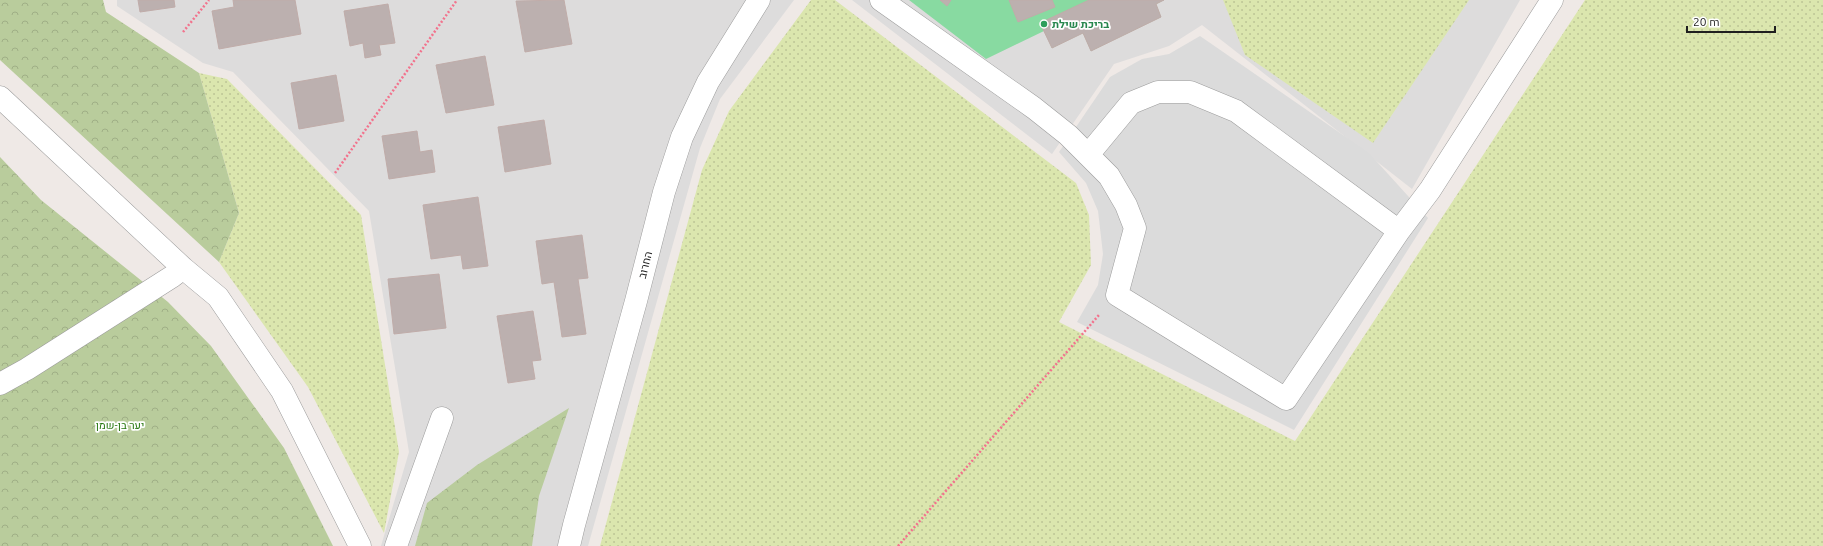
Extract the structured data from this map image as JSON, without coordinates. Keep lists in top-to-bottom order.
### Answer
{
  "streets": {
    "street": ["החרוב"]
  },
  "parks": ["יער בן-שמן"],
  "places": ["בריכת שילת"],
  "scale_bar": "20 m"
}
